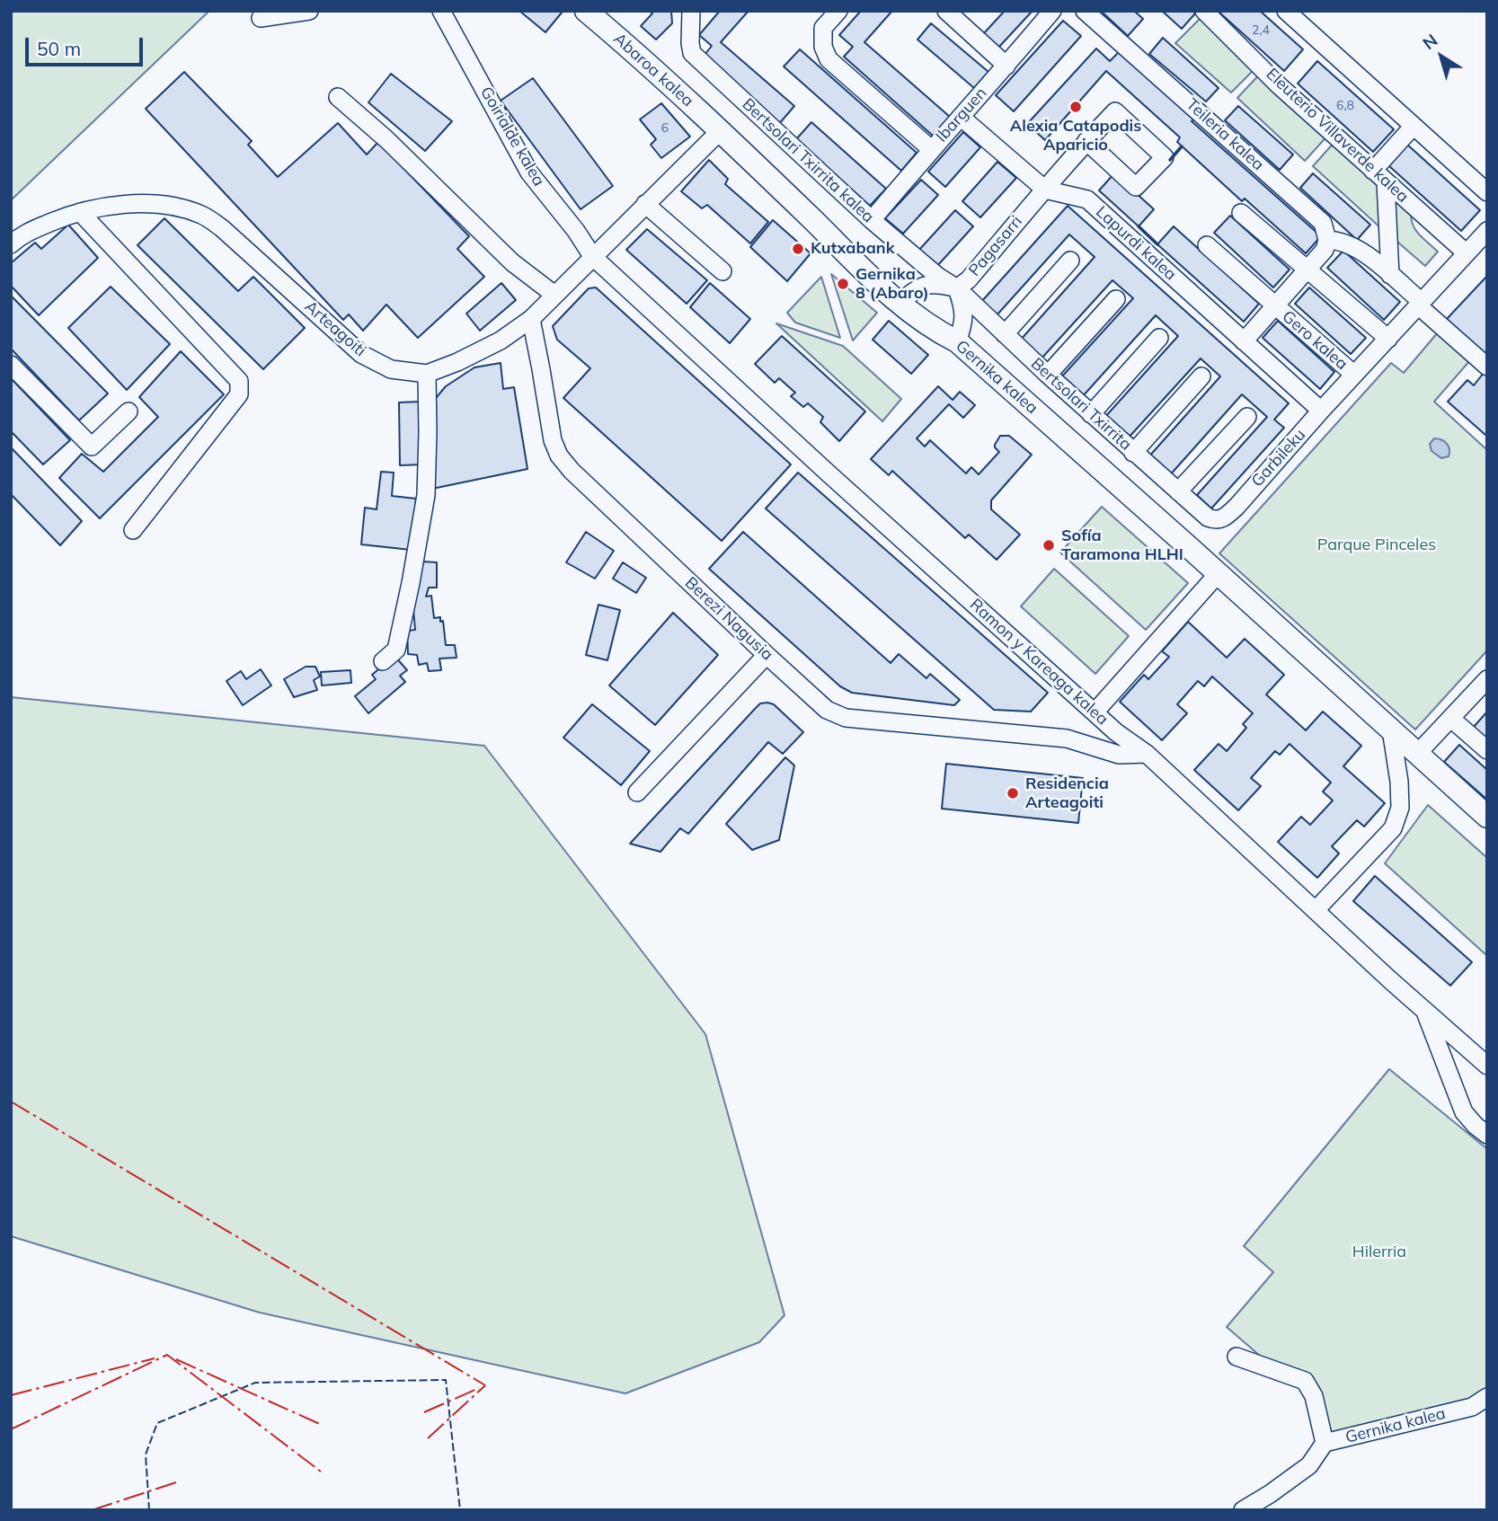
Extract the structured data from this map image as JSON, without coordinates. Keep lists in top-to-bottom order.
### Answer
{
  "streets": {
    "main road": ["Abaroa kalea", "Gernika kalea"],
    "street": [
      "Ibarguen",
      "Teileria kalea",
      "Eleuterio Villaverde kalea",
      "Goirialde kalea",
      "Bertsolari Txirrita kalea",
      "Lapurdi kalea",
      "Pagasarri",
      "Arteagoiti",
      "Gero kalea",
      "Bertsolari Txirrita",
      "Garbileku",
      "Berezi Nagusia",
      "Ramon y Kareaga kalea"
    ]
  },
  "crossings": [
    ["Abaroa kalea", "Arteagoiti"],
    ["Abaroa kalea", "Gernika kalea"],
    ["Ibarguen", "Bertsolari Txirrita kalea"],
    ["Ibarguen", "Lapurdi kalea"],
    ["Goirialde kalea", "Arteagoiti"],
    ["Goirialde kalea", "Ramon y Kareaga kalea"],
    ["Bertsolari Txirrita kalea", "Pagasarri"],
    ["Bertsolari Txirrita kalea", "Bertsolari Txirrita"],
    ["Lapurdi kalea", "Pagasarri"],
    ["Lapurdi kalea", "Garbileku"],
    ["Pagasarri", "Gernika kalea"],
    ["Pagasarri", "Bertsolari Txirrita"],
    ["Arteagoiti", "Gernika kalea"],
    ["Arteagoiti", "Berezi Nagusia"],
    ["Arteagoiti", "Ramon y Kareaga kalea"],
    ["Bertsolari Txirrita", "Garbileku"],
    ["Berezi Nagusia", "Ramon y Kareaga kalea"]
  ],
  "parks": ["Parque Pinceles", "Hilerria"],
  "places": [
    "Alexia Catapodis Aparicio",
    "Kutxabank",
    "Gernika 8 (Abaro)",
    "Sofía Taramona HLHI",
    "Residencia Arteagoiti"
  ],
  "house_numbers": ["2,4", "6,8", "6"],
  "scale_bar": "50 m",
  "north": "top left"
}
